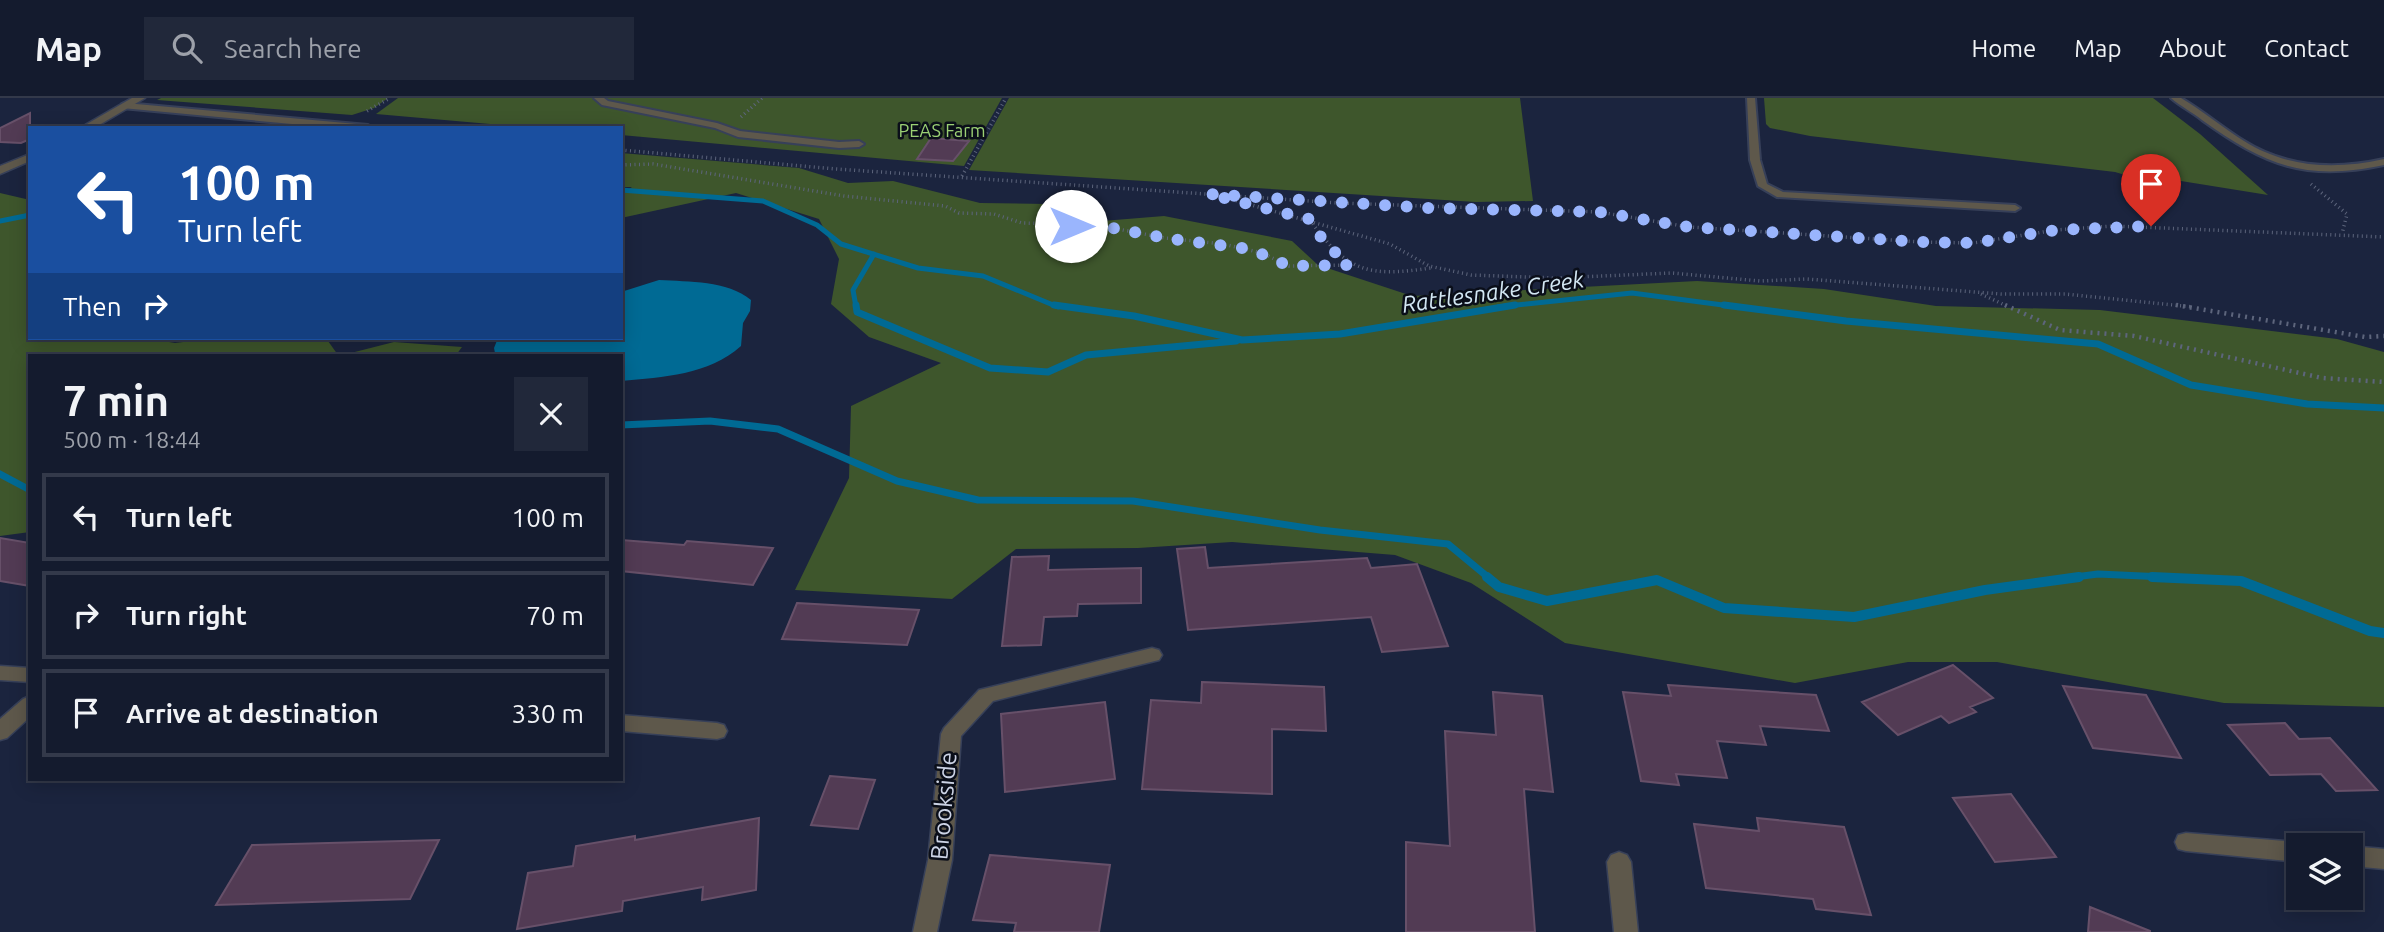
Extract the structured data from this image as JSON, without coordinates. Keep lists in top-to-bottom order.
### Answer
{
  "streets": {
    "street": ["Brookside"]
  },
  "water": ["Rattlesnake Creek"],
  "parks": ["PEAS Farm"],
  "page": {
    "header": "Map",
    "search": "Search here",
    "nav": [
      "Home",
      "Map",
      "About",
      "Contact"
    ],
    "turn": ["100 m", "Turn left"],
    "then": "Then",
    "heading": ["7 min", "500 m · 18:44"],
    "list": [
      {
        "name": "Turn left",
        "value": "100 m"
      },
      {
        "name": "Turn right",
        "value": "70 m"
      },
      {
        "name": "Arrive at destination",
        "value": "330 m"
      }
    ]
  }
}
